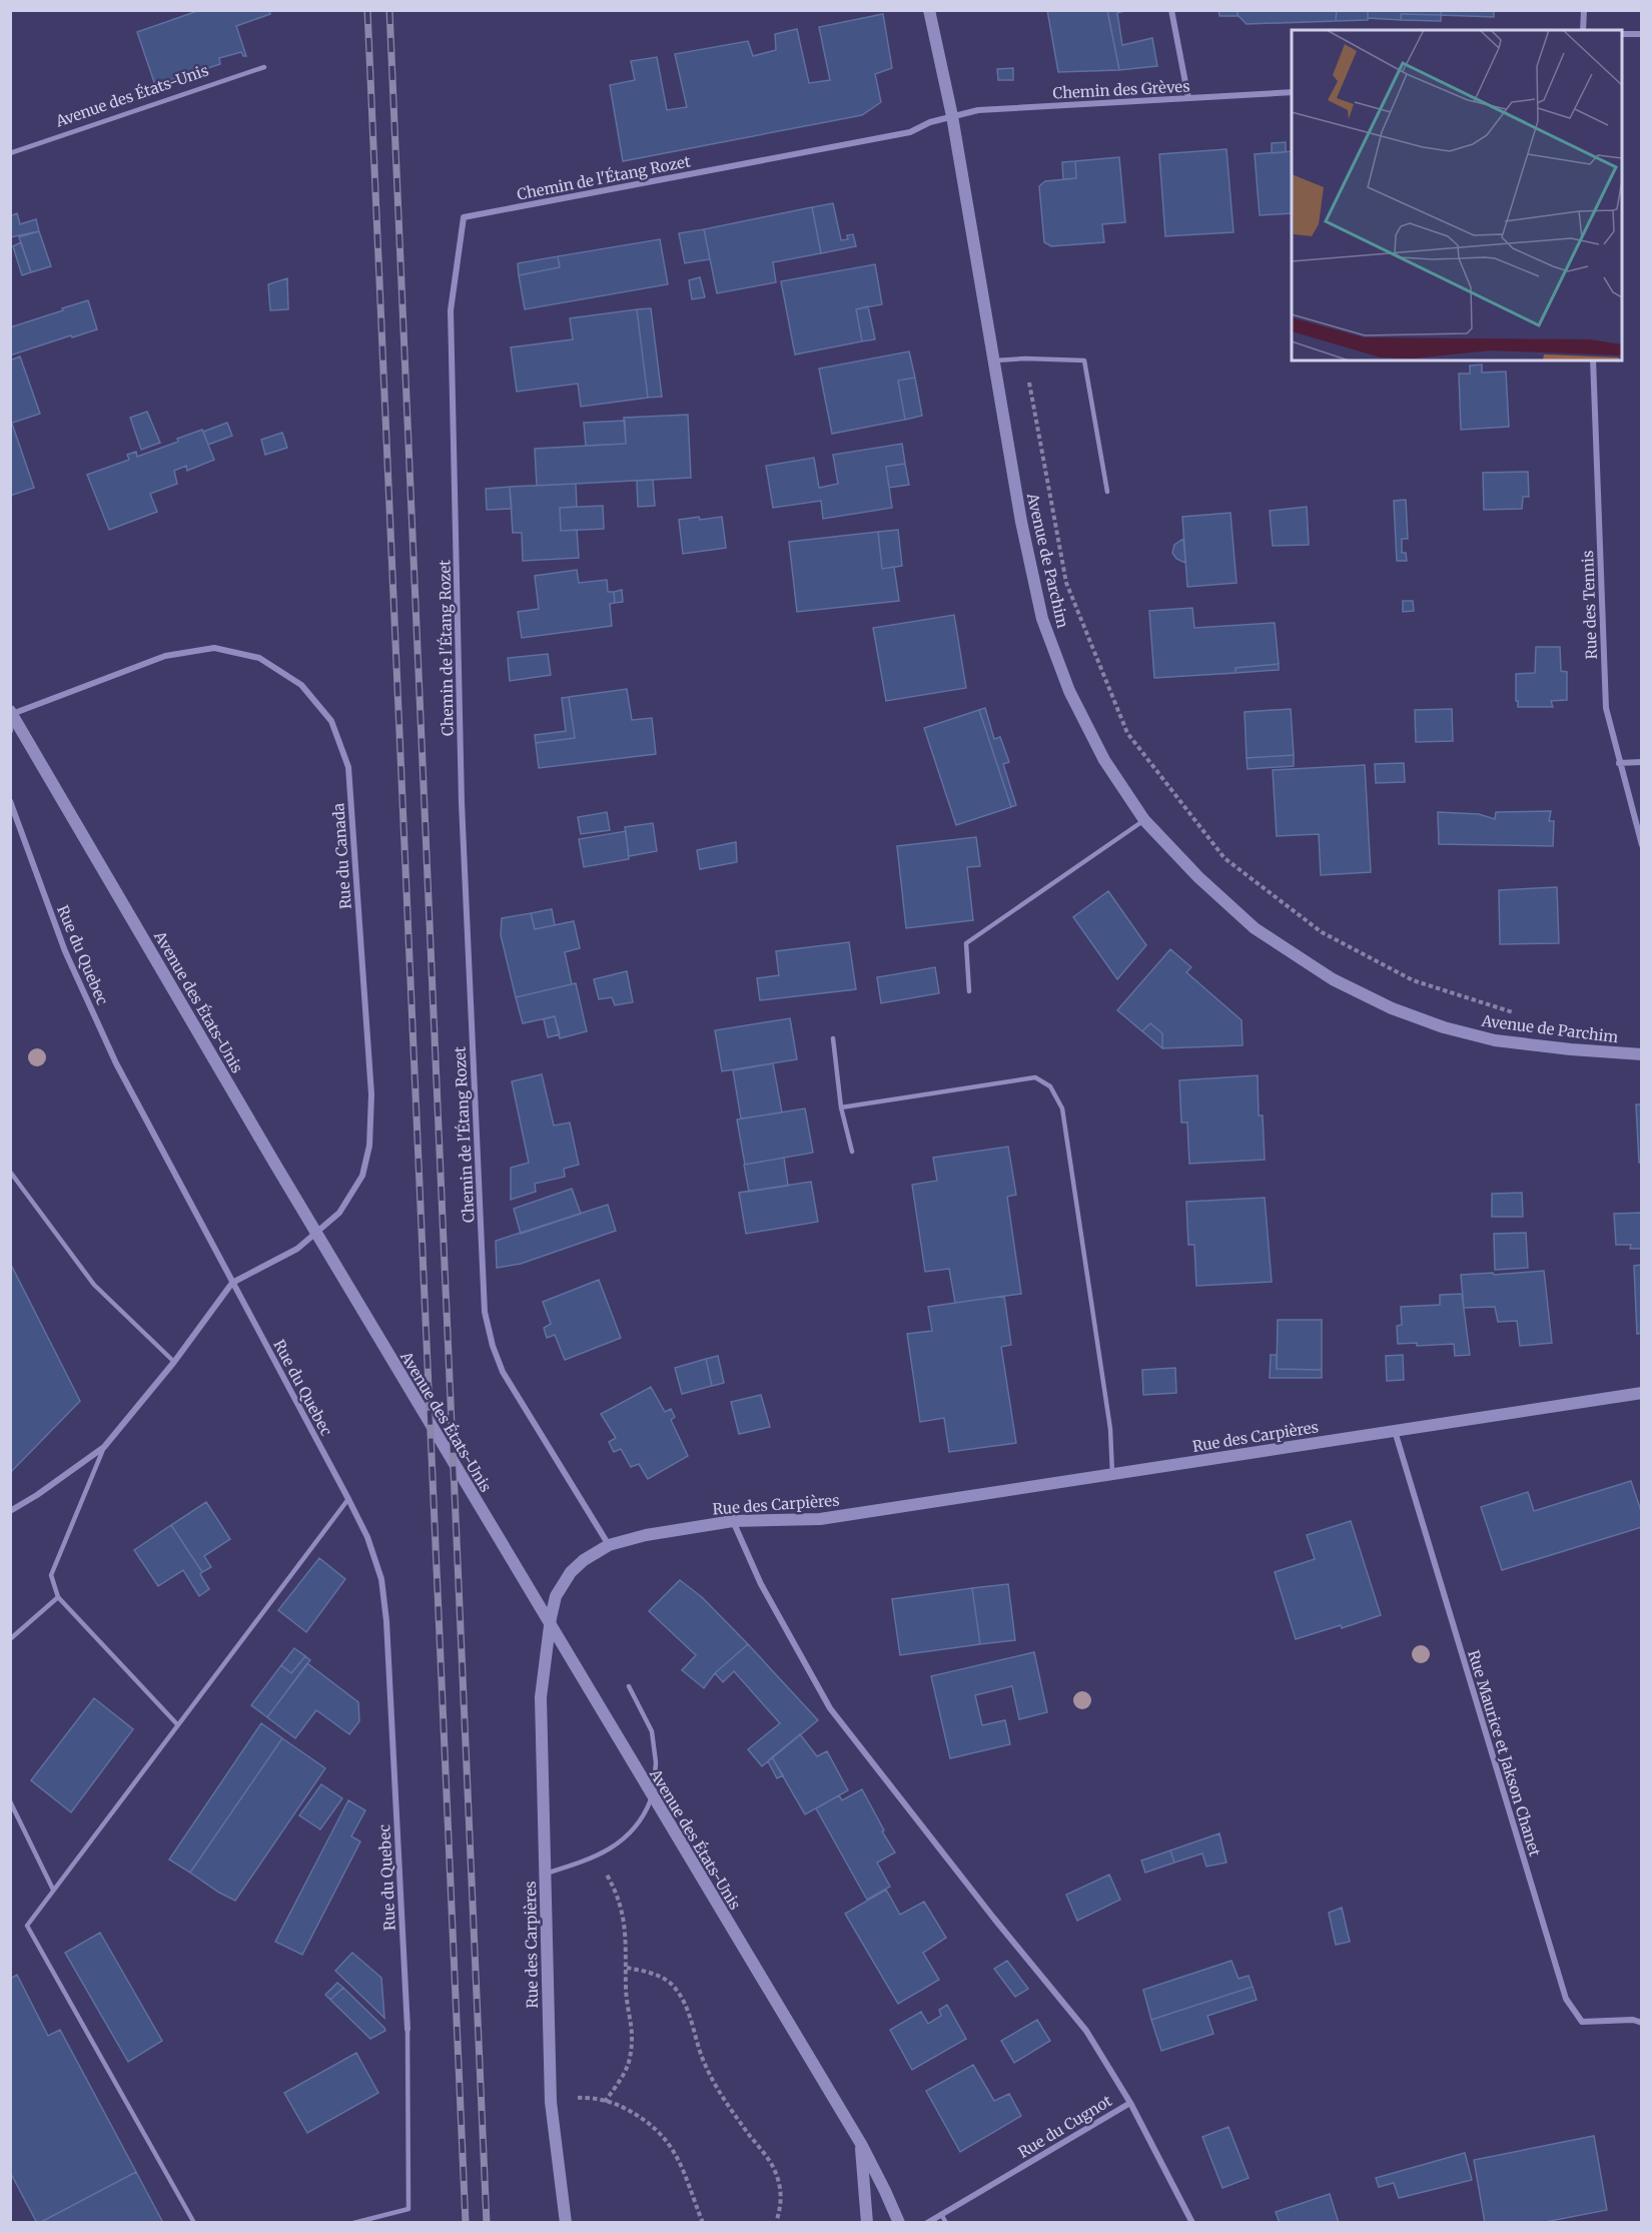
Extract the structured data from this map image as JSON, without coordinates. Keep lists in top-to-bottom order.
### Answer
{
  "streets": {
    "street": [
      "Chemin des Grèves",
      "Avenue des États-Unis",
      "Chemin de l'Étang Rozet",
      "Avenue de Parchim",
      "Rue des Tennis",
      "Rue du Canada",
      "Rue du Quebec",
      "Rue des Carpières",
      "Rue Maurice et Jakson Chanet",
      "Rue du Cugnot"
    ]
  },
  "crossings": [
    ["Chemin des Grèves", "Chemin de l'Étang Rozet"],
    ["Chemin des Grèves", "Avenue de Parchim"],
    ["Avenue des États-Unis", "Rue du Canada"],
    ["Chemin de l'Étang Rozet", "Avenue de Parchim"],
    ["Chemin de l'Étang Rozet", "Rue des Carpières"],
    ["Rue du Canada", "Rue du Quebec"],
    ["Rue des Carpières", "Rue Maurice et Jakson Chanet"]
  ]
}
